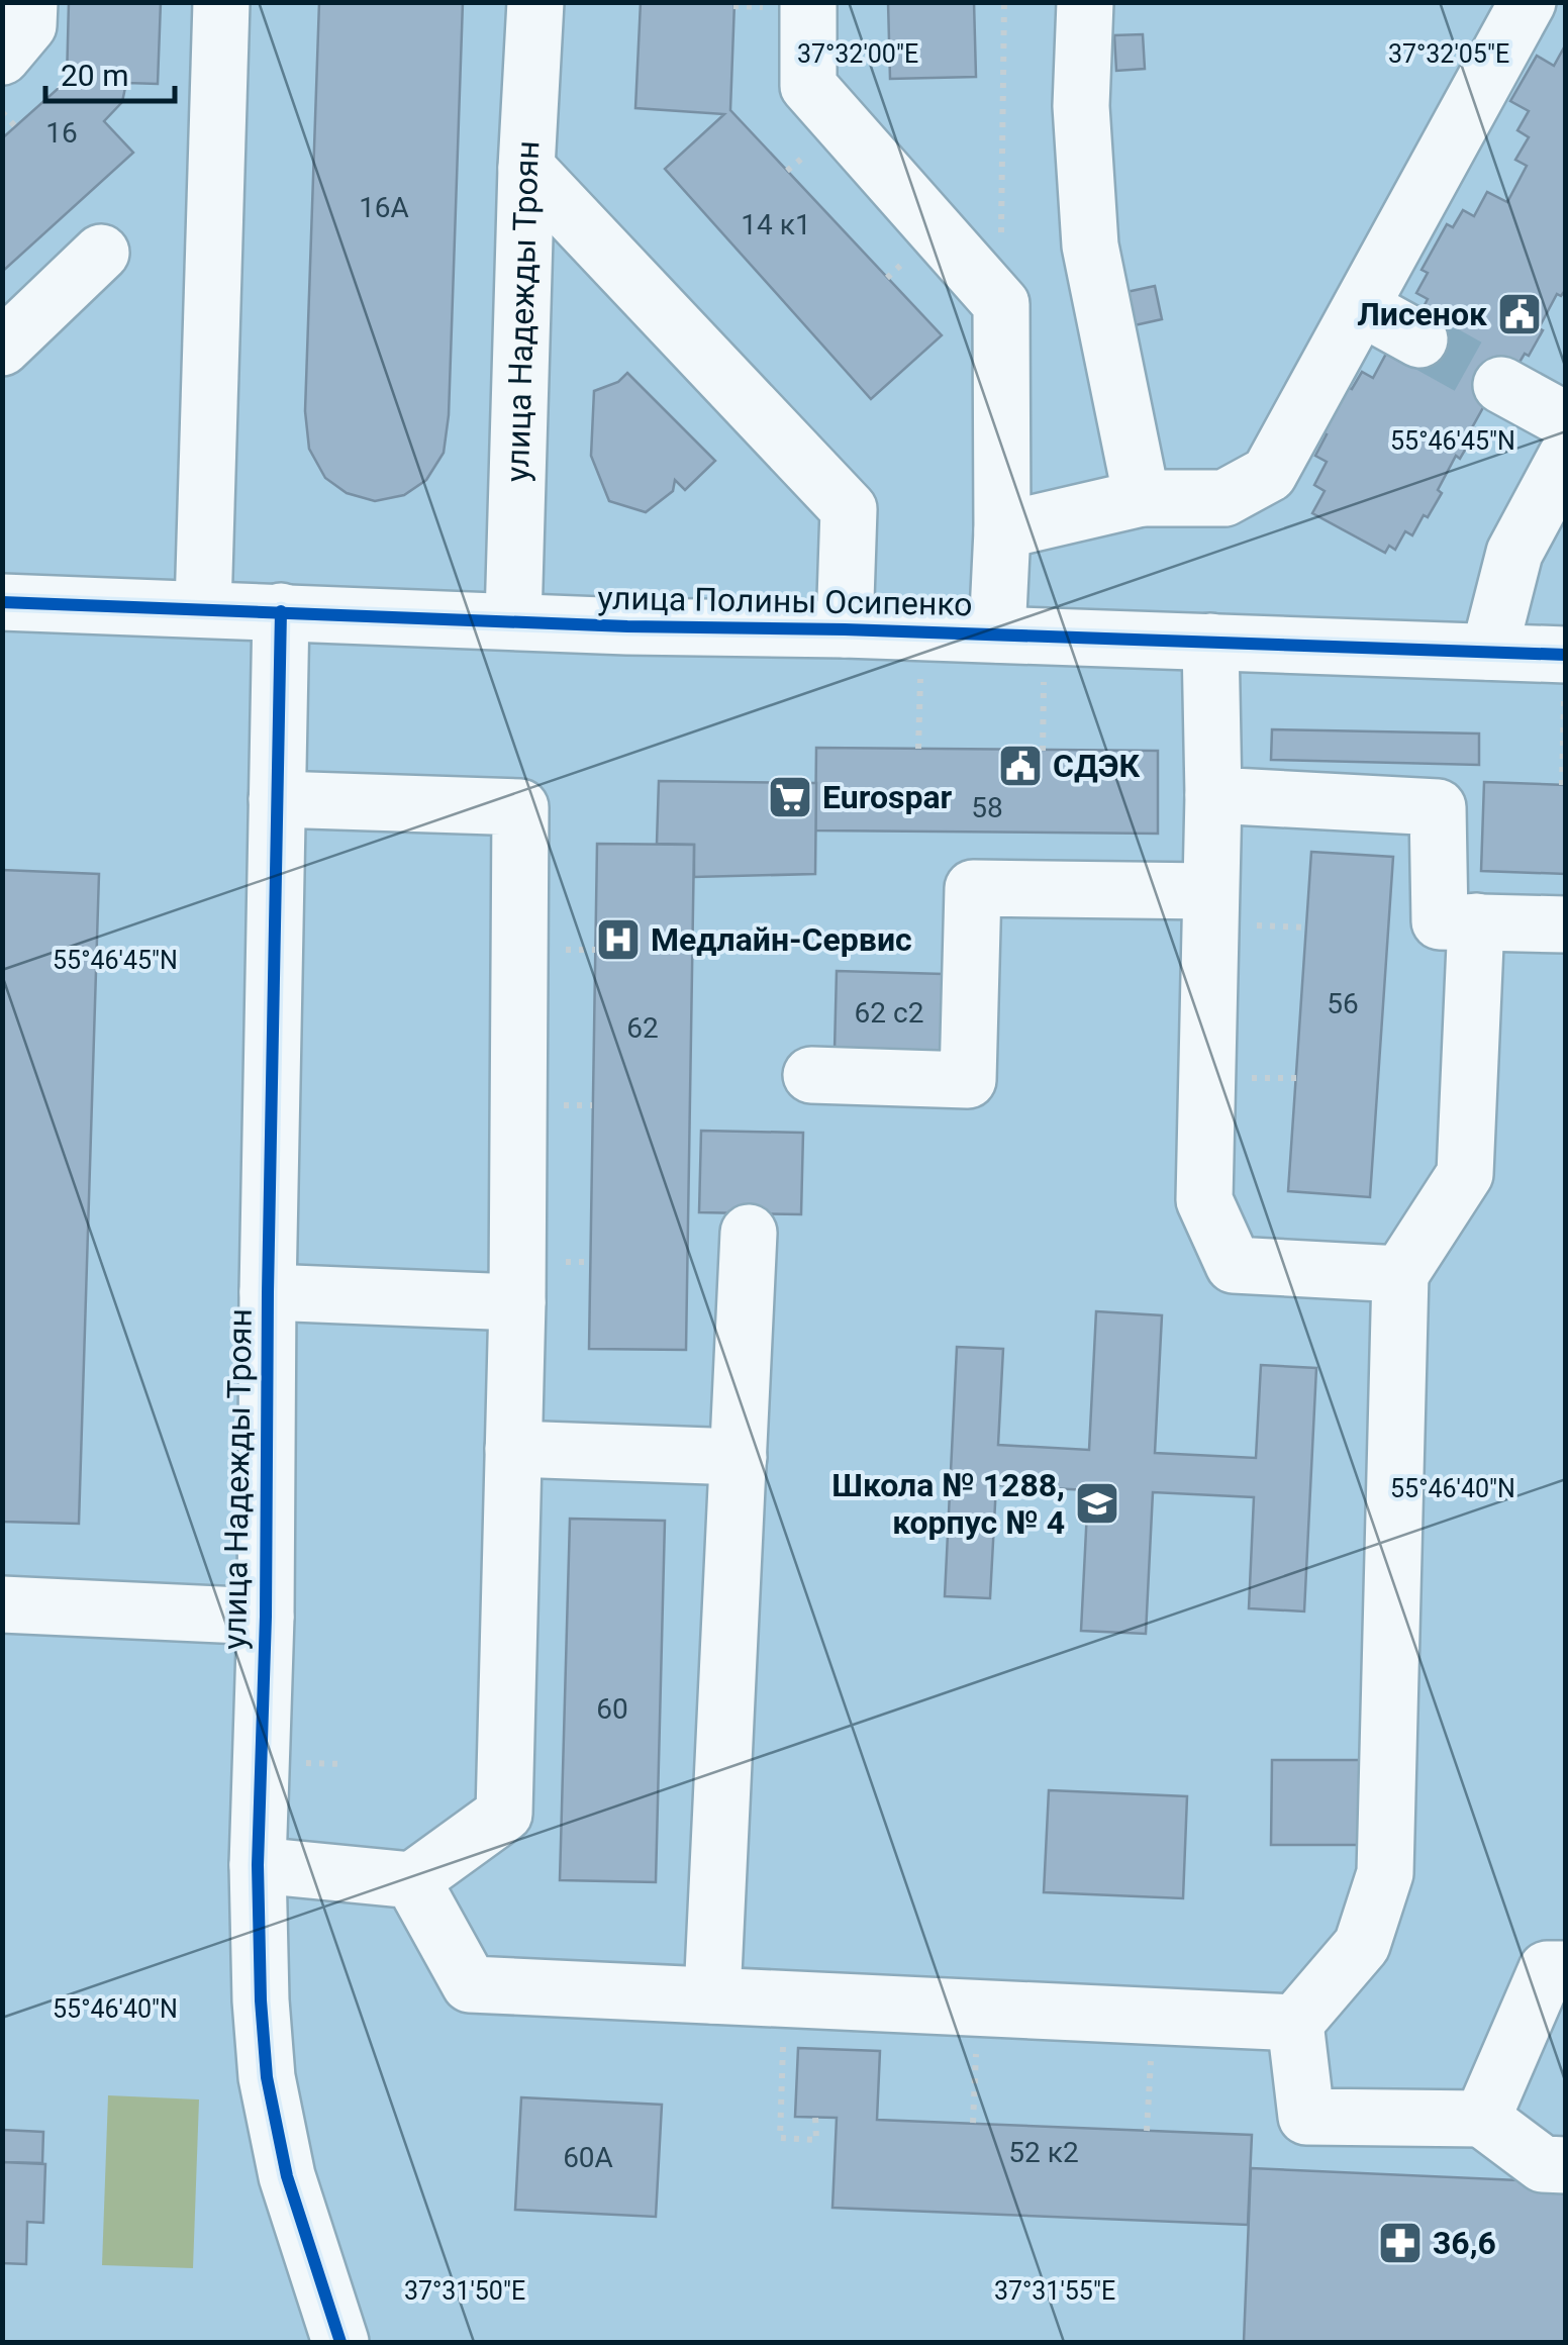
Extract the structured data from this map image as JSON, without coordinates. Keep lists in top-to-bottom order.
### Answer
{
  "streets": {
    "street": ["улица Надежды Троян", "улица Полины Осипенко"]
  },
  "crossings": [
    ["улица Надежды Троян", "улица Полины Осипенко"]
  ],
  "places": {
    "public building": ["Лисенок", "СДЭК"],
    "supermarket": ["Eurospar"],
    "hospital": ["Медлайн-Сервис"],
    "school or university": ["Школа № 1288, корпус № 4"],
    "pharmacy": ["36,6"]
  },
  "house_numbers": [
    "16",
    "16А",
    "14 к1",
    "58",
    "56",
    "62 с2",
    "62",
    "60",
    "52 к2",
    "60А"
  ],
  "scale_bar": "20 m",
  "coordinates": [
    "37°32'00\"E",
    "37°32'05\"E",
    "55°46'45\"N",
    "55°46'40\"N",
    "37°31'50\"E",
    "37°31'55\"E"
  ]
}
